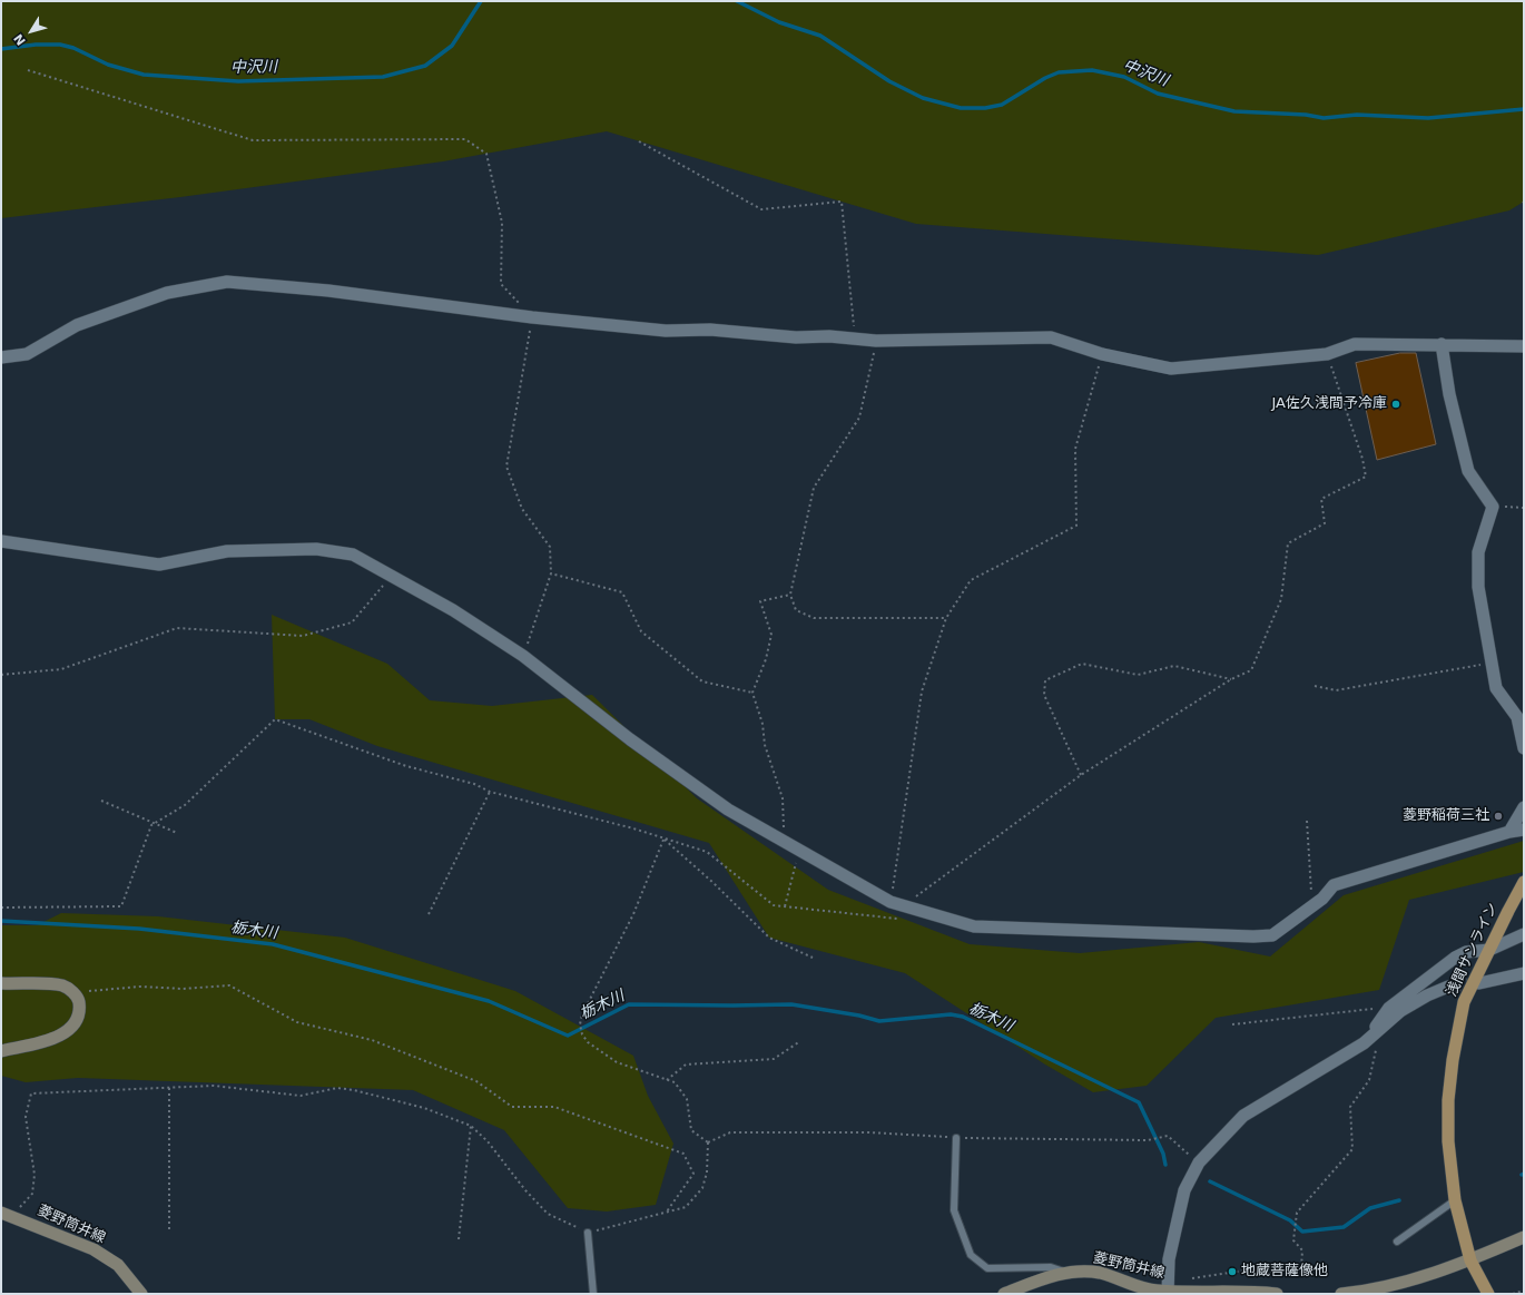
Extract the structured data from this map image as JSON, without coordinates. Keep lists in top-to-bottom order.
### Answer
{
  "streets": {
    "main road": ["浅間サンライン", "菱野筒井線"]
  },
  "water": ["中沢川", "栃木川"],
  "places": ["JA佐久浅間予冷庫", "菱野稲荷三社", "地蔵菩薩像他"],
  "north": "bottom left"
}
